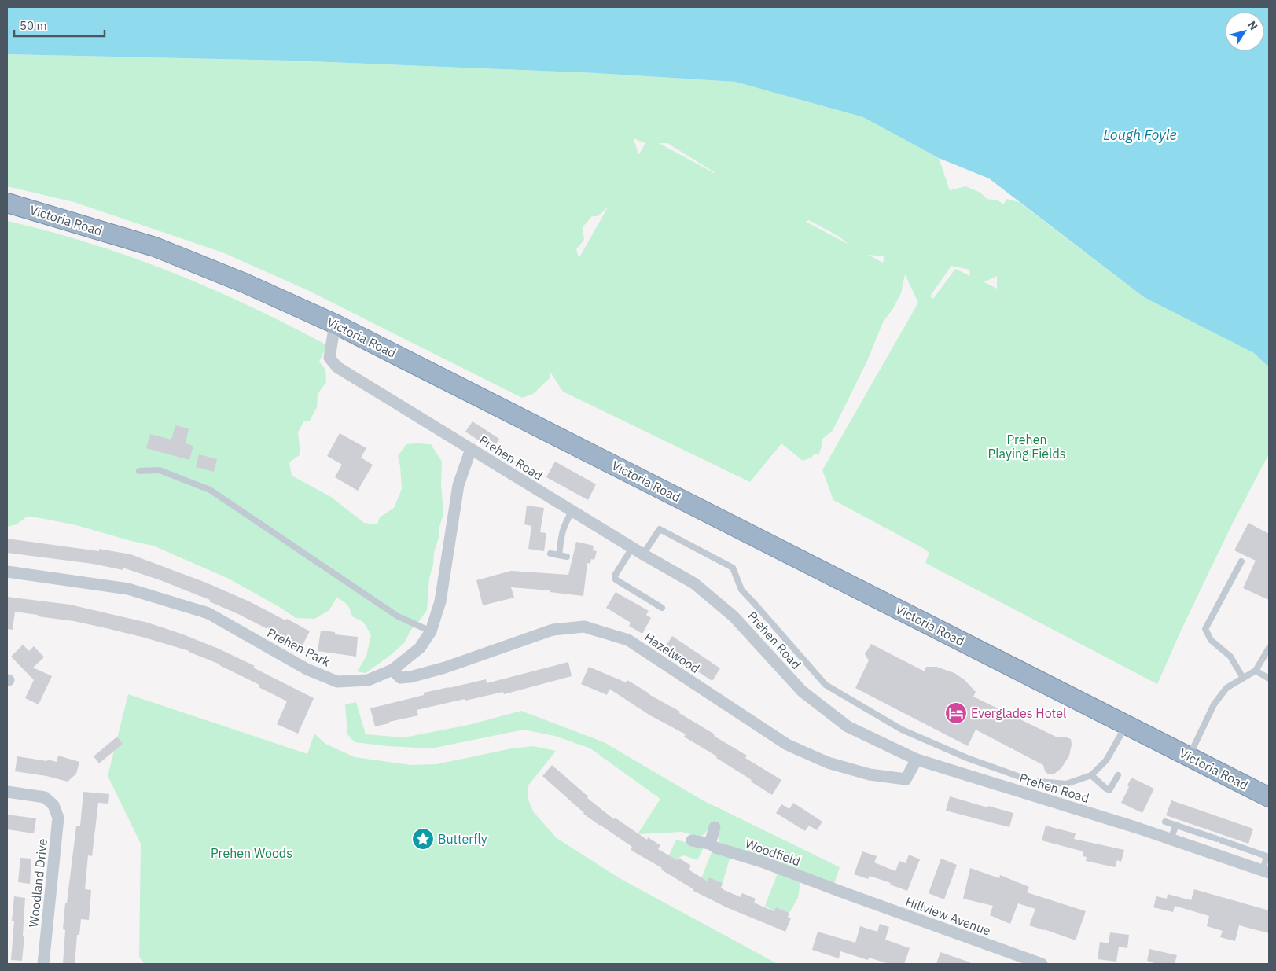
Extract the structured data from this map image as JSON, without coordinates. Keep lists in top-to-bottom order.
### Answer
{
  "streets": {
    "highway": ["Victoria Road"],
    "street": [
      "Prehen Road",
      "Prehen Park",
      "Hazelwood",
      "Woodfield",
      "Woodland Drive",
      "Hillview Avenue"
    ]
  },
  "crossings": [
    ["Victoria Road", "Prehen Road"],
    ["Prehen Road", "Prehen Park"],
    ["Prehen Road", "Hazelwood"],
    ["Prehen Park", "Hazelwood"],
    ["Woodfield", "Hillview Avenue"]
  ],
  "water": ["Lough Foyle"],
  "parks": ["Prehen Playing Fields", "Prehen Woods"],
  "places": {
    "hotel": ["Everglades Hotel"],
    "place": ["Butterfly"]
  },
  "scale_bar": "50 m",
  "north": "top right"
}
